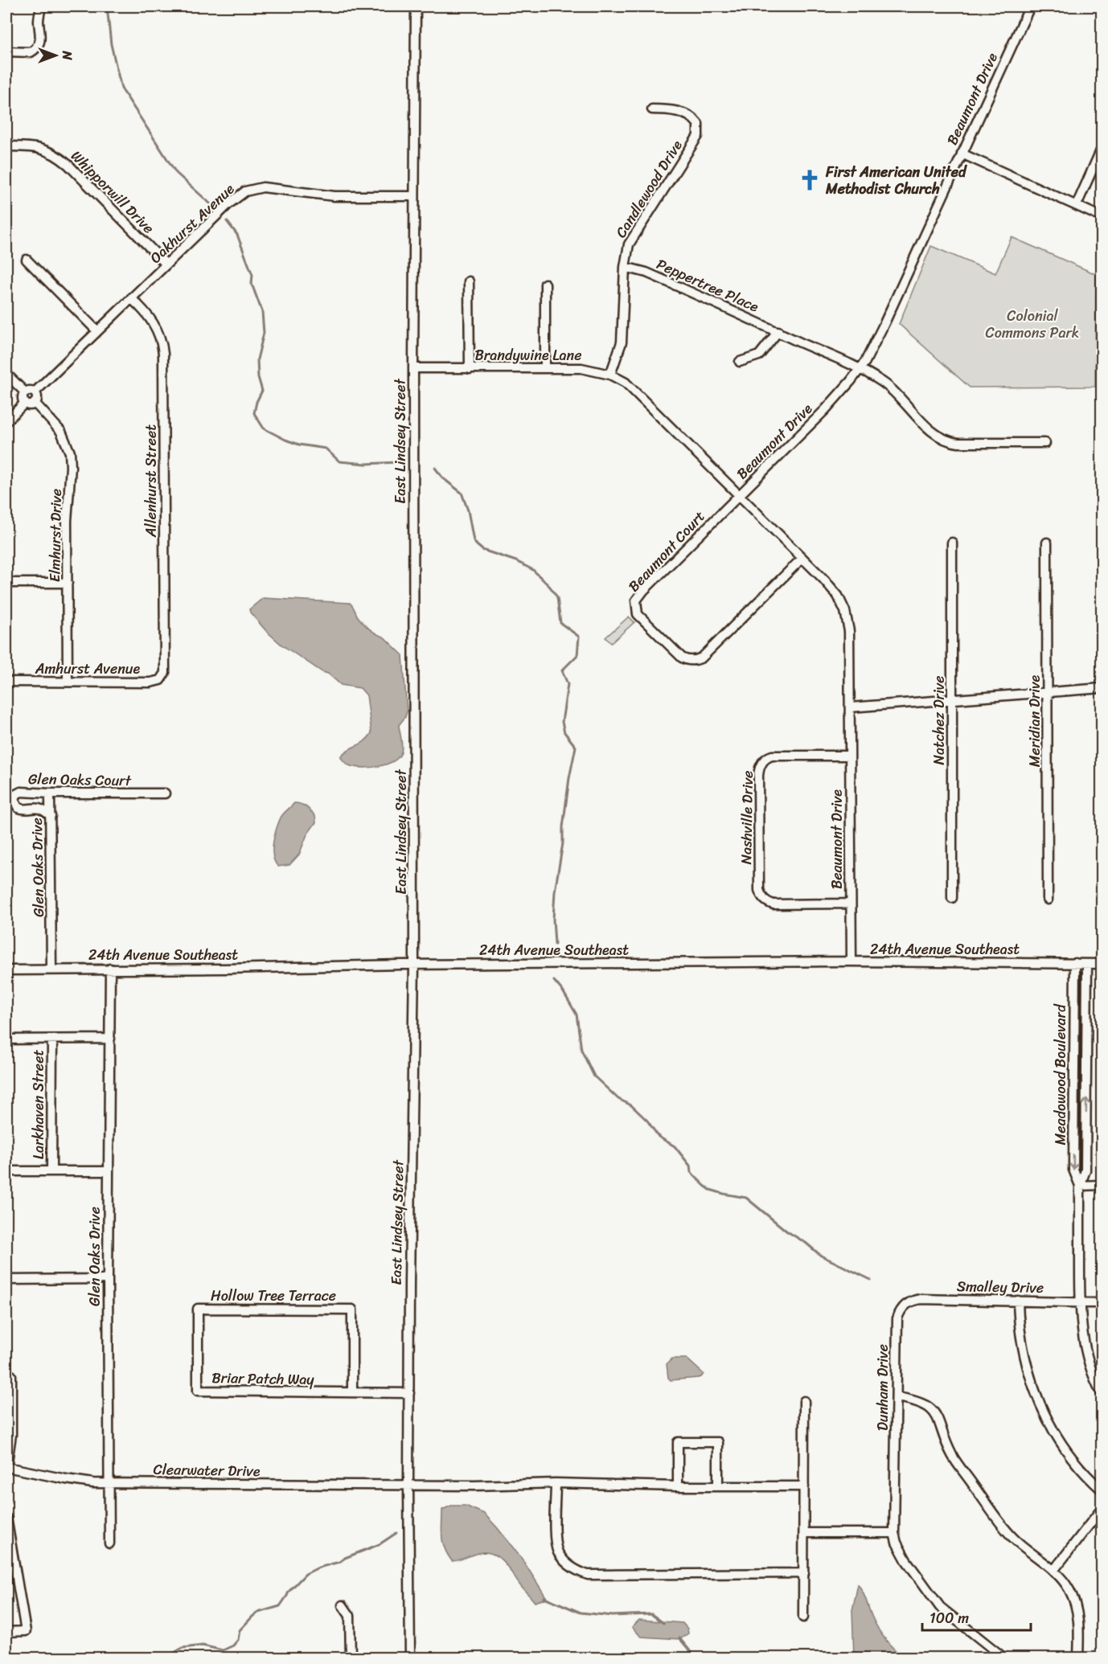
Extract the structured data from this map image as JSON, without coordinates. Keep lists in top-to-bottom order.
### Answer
{
  "streets": {
    "street": [
      "Beaumont Drive",
      "Candlewood Drive",
      "Whipporwill Drive",
      "Oakhurst Avenue",
      "Peppertree Place",
      "Brandywine Lane",
      "East Lindsey Street",
      "Allenhurst Street",
      "Elmhurst Drive",
      "Beaumont Court",
      "Amhurst Avenue",
      "Natchez Drive",
      "Meridian Drive",
      "Glen Oaks Court",
      "Nashville Drive",
      "Glen Oaks Drive",
      "24th Avenue Southeast",
      "Meadowood Boulevard",
      "Larkhaven Street",
      "Smalley Drive",
      "Hollow Tree Terrace",
      "Briar Patch Way",
      "Dunham Drive",
      "Clearwater Drive"
    ]
  },
  "crossings": [
    ["Beaumont Drive", "Peppertree Place"],
    ["Beaumont Drive", "Brandywine Lane"],
    ["Beaumont Drive", "Beaumont Court"],
    ["Beaumont Drive", "Nashville Drive"],
    ["Beaumont Drive", "24th Avenue Southeast"],
    ["Candlewood Drive", "Peppertree Place"],
    ["Candlewood Drive", "Brandywine Lane"],
    ["Whipporwill Drive", "Oakhurst Avenue"],
    ["Oakhurst Avenue", "East Lindsey Street"],
    ["Oakhurst Avenue", "Allenhurst Street"],
    ["Oakhurst Avenue", "Elmhurst Drive"],
    ["Brandywine Lane", "East Lindsey Street"],
    ["Brandywine Lane", "Beaumont Court"],
    ["East Lindsey Street", "24th Avenue Southeast"],
    ["East Lindsey Street", "Briar Patch Way"],
    ["East Lindsey Street", "Clearwater Drive"],
    ["Allenhurst Street", "Amhurst Avenue"],
    ["Elmhurst Drive", "Amhurst Avenue"],
    ["Glen Oaks Court", "Glen Oaks Drive"],
    ["Glen Oaks Drive", "24th Avenue Southeast"],
    ["Glen Oaks Drive", "Clearwater Drive"],
    ["24th Avenue Southeast", "Meadowood Boulevard"],
    ["Meadowood Boulevard", "Smalley Drive"],
    ["Smalley Drive", "Dunham Drive"],
    ["Hollow Tree Terrace", "Briar Patch Way"]
  ],
  "parks": ["Colonial Commons Park"],
  "places": {
    "church": ["First American United Methodist Church"]
  },
  "scale_bar": "100 m",
  "north": "right"
}
